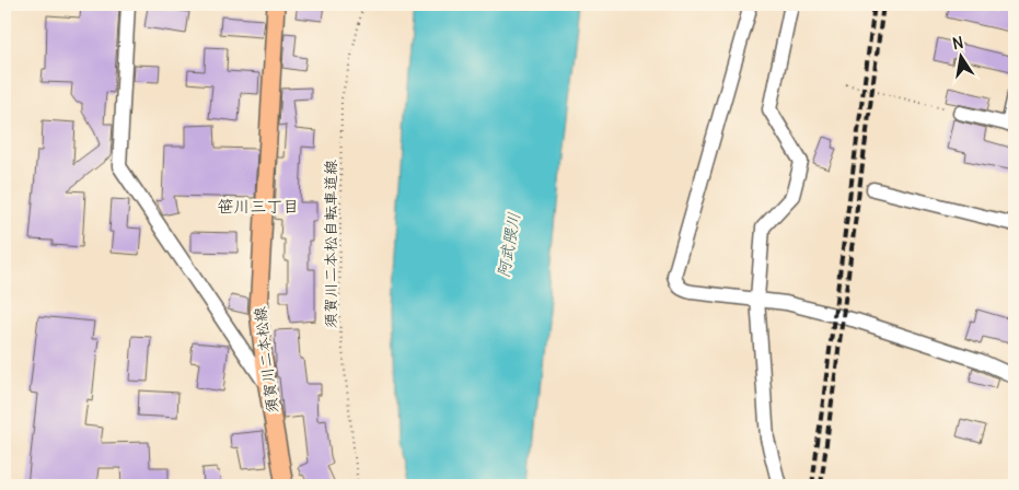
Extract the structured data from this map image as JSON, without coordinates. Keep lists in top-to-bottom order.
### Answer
{
  "streets": {
    "main road": ["須賀川二本松線"],
    "path": ["須賀川二本松自転車道線"]
  },
  "districts": ["笹川三丁目"],
  "water": ["阿武隈川"],
  "north": "top"
}
